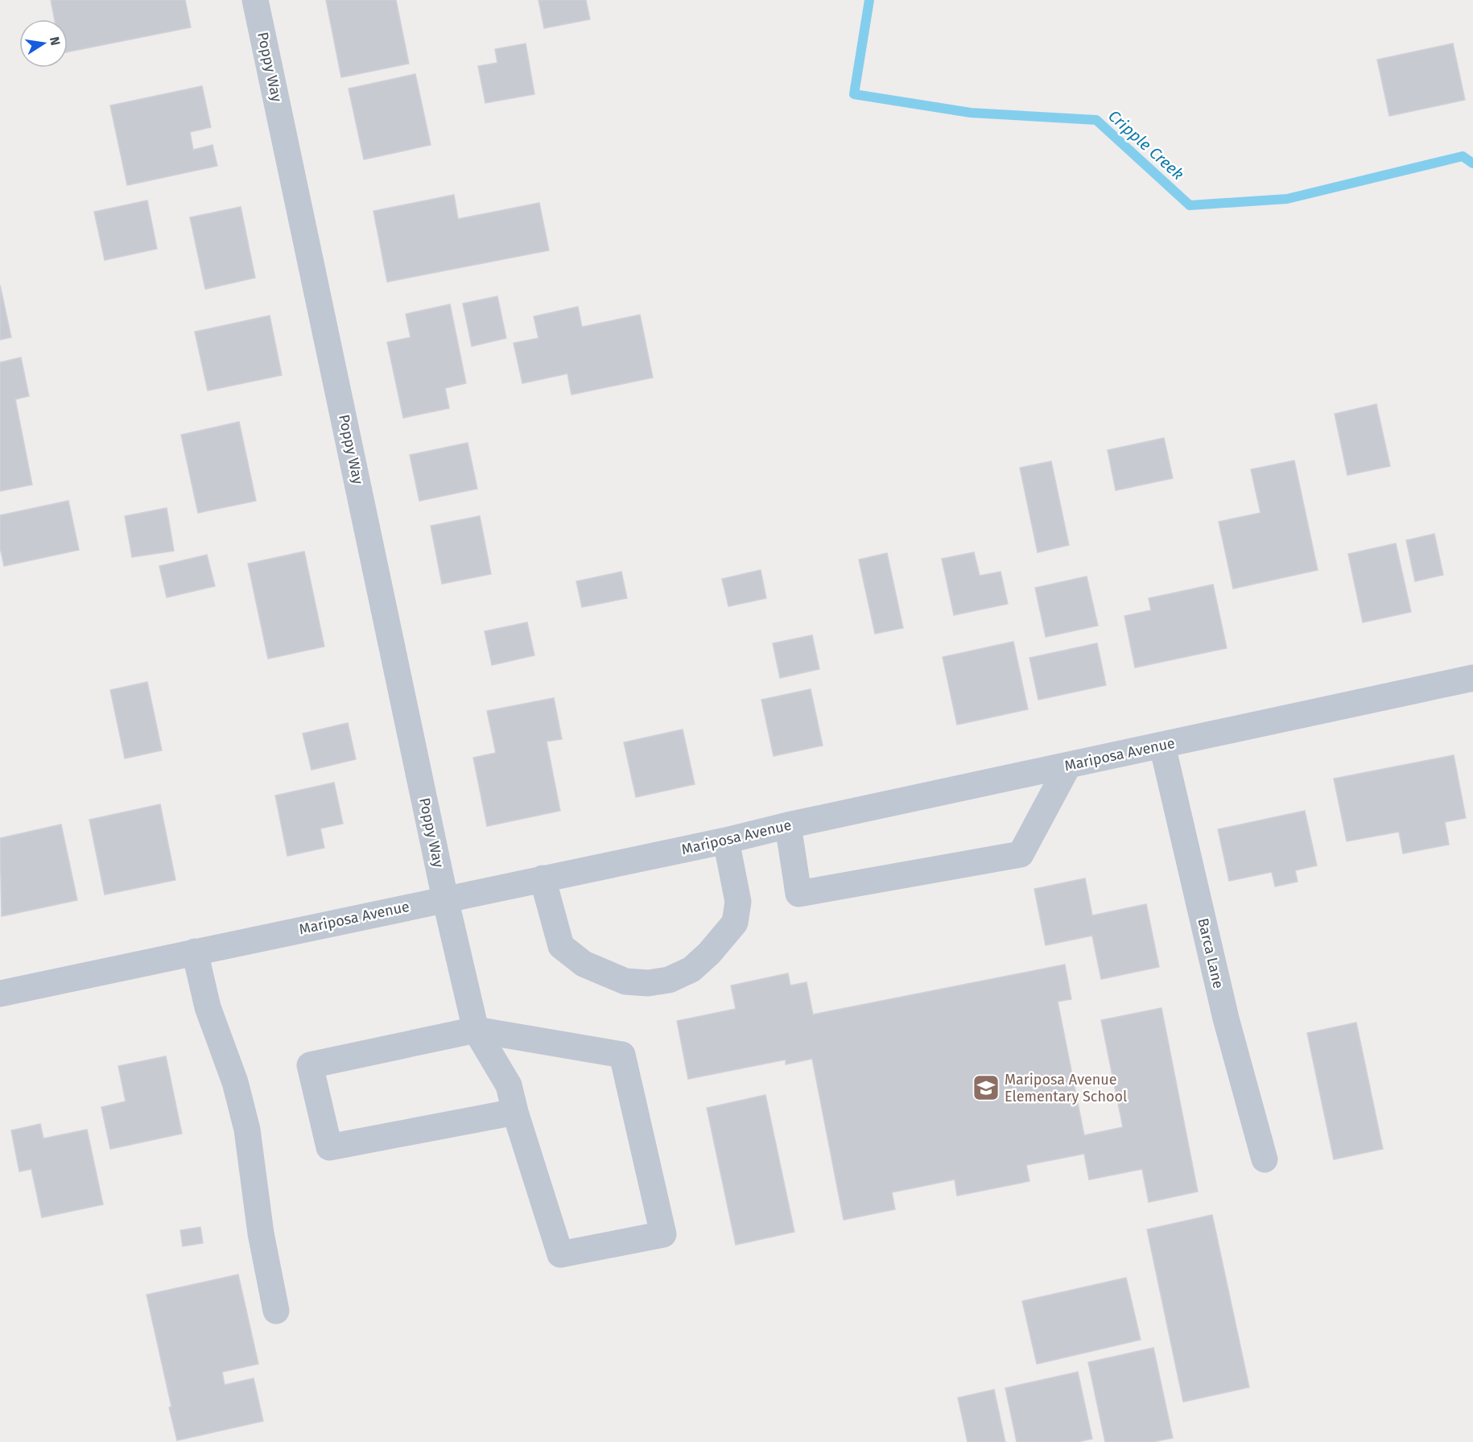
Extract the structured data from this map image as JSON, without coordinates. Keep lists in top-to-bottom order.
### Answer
{
  "streets": {
    "street": ["Poppy Way", "Mariposa Avenue", "Barca Lane"]
  },
  "crossings": [
    ["Poppy Way", "Mariposa Avenue"],
    ["Mariposa Avenue", "Barca Lane"]
  ],
  "water": ["Cripple Creek"],
  "places": {
    "school or university": ["Mariposa Avenue Elementary School"]
  },
  "north": "right"
}
